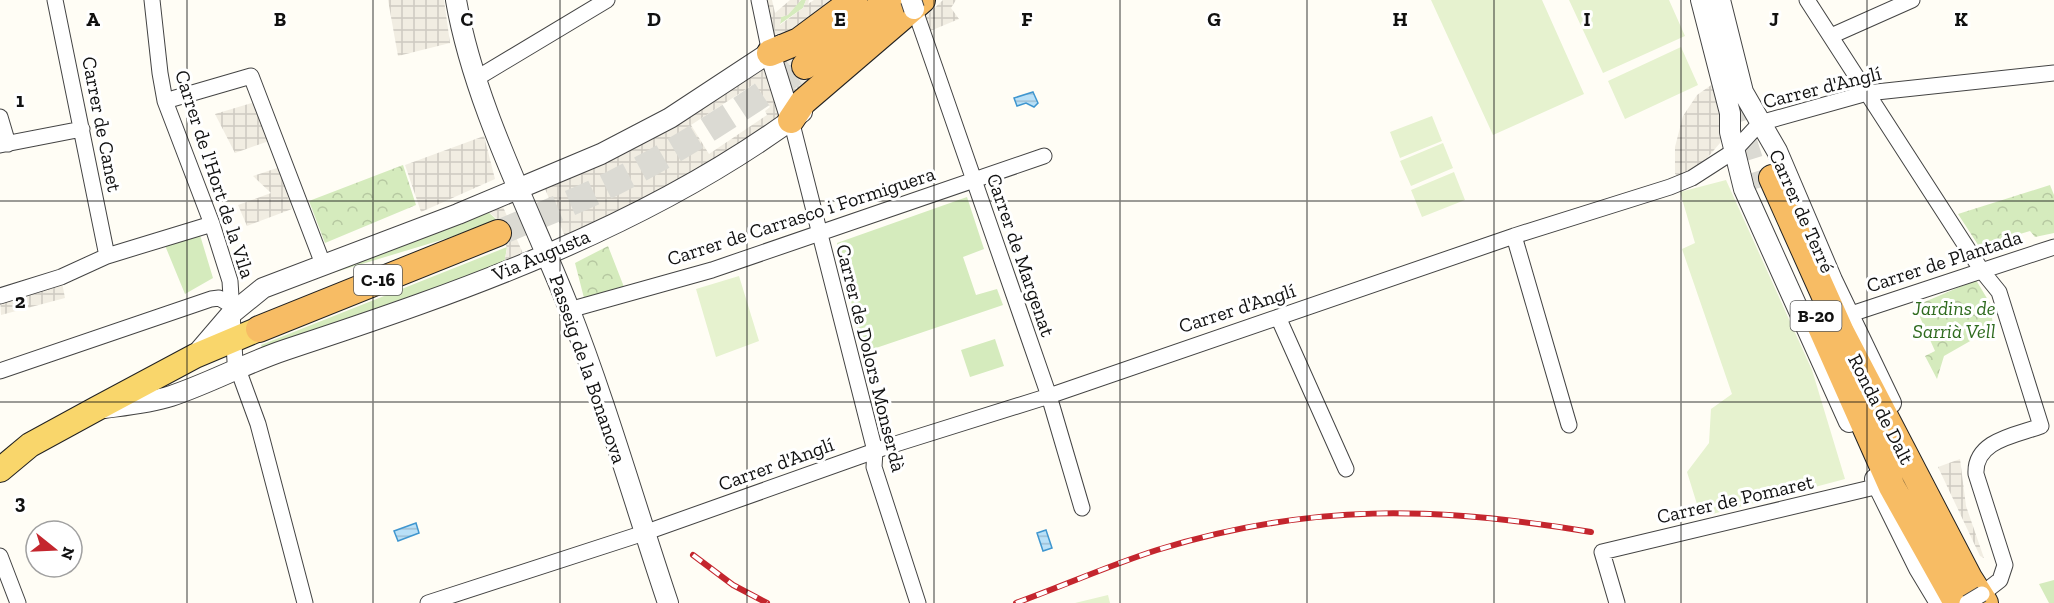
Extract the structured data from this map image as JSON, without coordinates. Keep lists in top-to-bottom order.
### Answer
{
  "streets": {
    "highway": ["C-16", "B-20", "Ronda de Dalt"],
    "main road": ["Via Augusta"],
    "street": [
      "Carrer d'Anglí",
      "Carrer de Canet",
      "Carrer de l'Hort de la Vila",
      "Carrer de Terré",
      "Carrer de Carrasco i Formiguera",
      "Carrer de Margenat",
      "Carrer de Plantada",
      "Carrer de Dolors Monserdà",
      "Passeig de la Bonanova",
      "Carrer de Pomaret"
    ]
  },
  "crossings": [
    ["Carrer d'Anglí", "Carrer de Terré"],
    ["Carrer d'Anglí", "Carrer de Margenat"],
    ["Carrer d'Anglí", "Carrer de Dolors Monserdà"],
    ["Carrer d'Anglí", "Passeig de la Bonanova"],
    ["Carrer de l'Hort de la Vila", "Via Augusta"],
    ["Carrer de Terré", "Carrer de Plantada"],
    ["Carrer de Terré", "Ronda de Dalt"],
    ["Carrer de Terré", "Carrer de Pomaret"],
    ["Carrer de Carrasco i Formiguera", "Carrer de Margenat"],
    ["Carrer de Carrasco i Formiguera", "Carrer de Dolors Monserdà"],
    ["Carrer de Carrasco i Formiguera", "Passeig de la Bonanova"],
    ["Via Augusta", "C-16"],
    ["Via Augusta", "Carrer de Dolors Monserdà"],
    ["Via Augusta", "Passeig de la Bonanova"]
  ],
  "parks": ["Jardins de Sarrià Vell"],
  "north": "right",
  "grid": {
    "columns": [
      "A",
      "B",
      "C",
      "D",
      "E",
      "F",
      "G",
      "H",
      "I",
      "J",
      "K"
    ],
    "rows": ["1", "2", "3"]
  }
}
